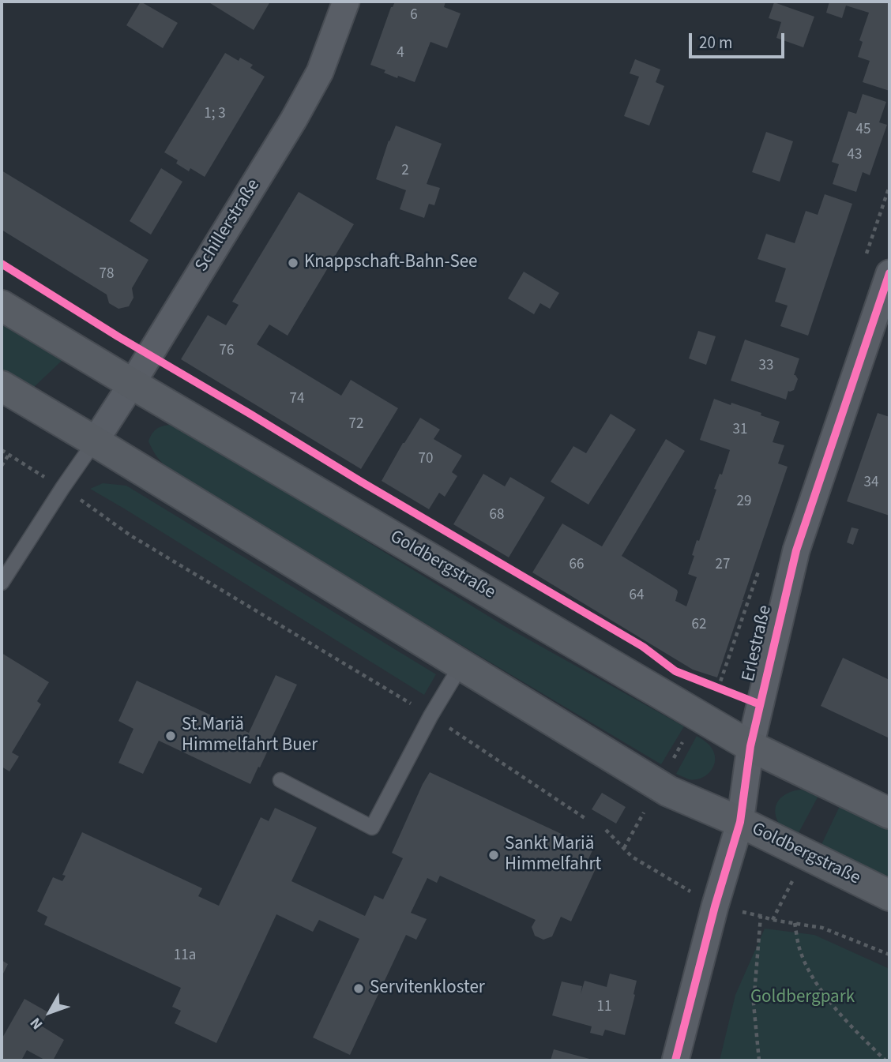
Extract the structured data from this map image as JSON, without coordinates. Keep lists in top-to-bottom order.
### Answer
{
  "streets": {
    "street": ["Schillerstraße", "Goldbergstraße", "Erlestraße"]
  },
  "crossings": [
    ["Schillerstraße", "Goldbergstraße"],
    ["Goldbergstraße", "Erlestraße"]
  ],
  "parks": ["Goldbergpark"],
  "places": [
    "Knappschaft-Bahn-See",
    "St.Mariä Himmelfahrt Buer",
    "Sankt Mariä Himmelfahrt",
    "Servitenkloster"
  ],
  "house_numbers": [
    "6",
    "4",
    "1; 3",
    "45",
    "43",
    "2",
    "78",
    "76",
    "33",
    "74",
    "72",
    "31",
    "70",
    "34",
    "29",
    "68",
    "66",
    "27",
    "64",
    "62",
    "11a",
    "11"
  ],
  "scale_bar": "20 m",
  "north": "bottom left"
}
